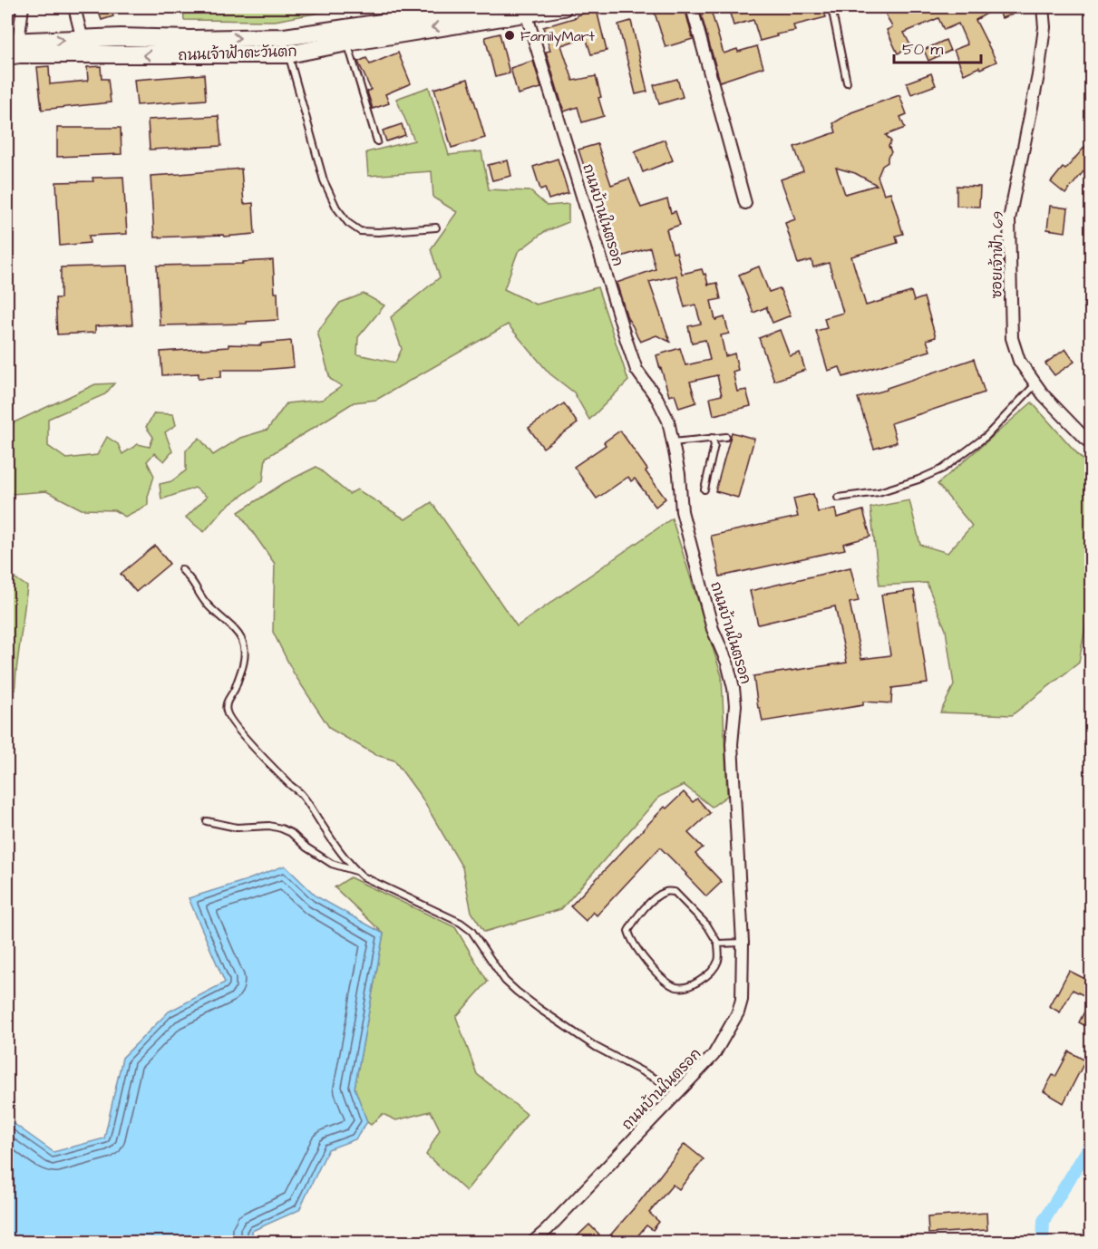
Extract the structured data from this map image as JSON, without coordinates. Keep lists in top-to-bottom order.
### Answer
{
  "streets": {
    "main road": ["ถนนเจ้าฟ้าตะวันตก"],
    "street": ["ถนนบ้านในตรอก", "ซอยเจ้าฟ้า 69"]
  },
  "crossings": [
    ["ถนนเจ้าฟ้าตะวันตก", "ถนนบ้านในตรอก"]
  ],
  "places": ["FamilyMart"],
  "scale_bar": "50 m"
}
